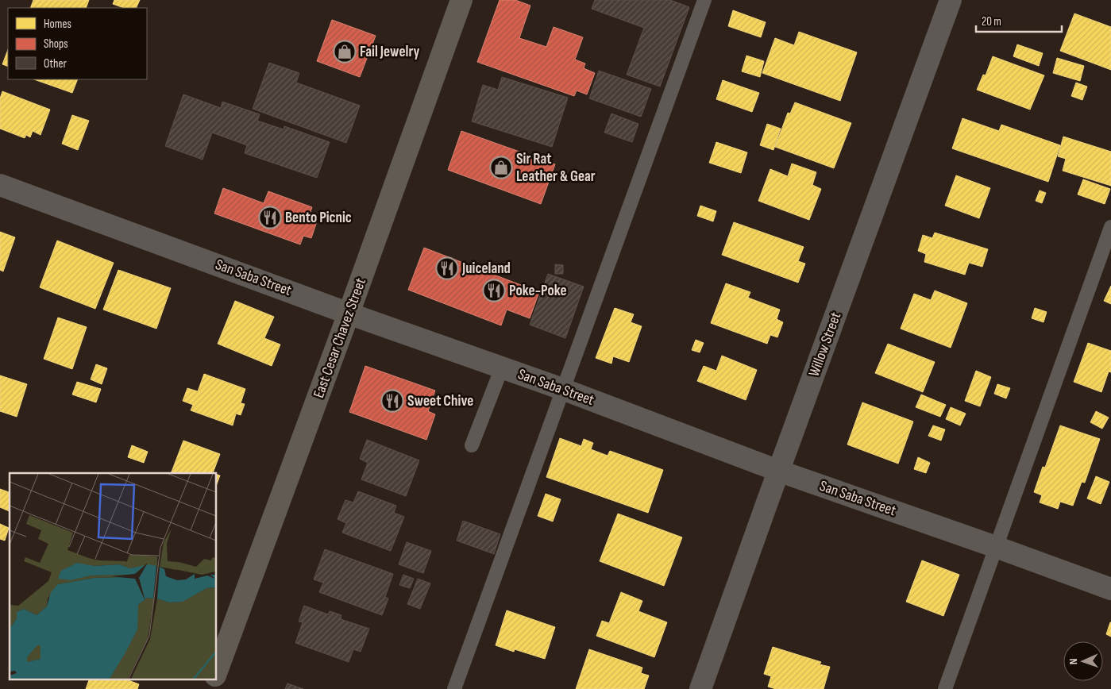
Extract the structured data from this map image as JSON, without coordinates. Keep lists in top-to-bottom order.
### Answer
{
  "streets": {
    "main road": ["East Cesar Chavez Street"],
    "street": ["San Saba Street", "Willow Street"]
  },
  "crossings": [
    ["San Saba Street", "East Cesar Chavez Street"],
    ["San Saba Street", "Willow Street"]
  ],
  "places": {
    "shop": ["Fail Jewelry", "Sir Rat Leather & Gear"],
    "restaurant": [
      "Bento Picnic",
      "Juiceland",
      "Poke-Poke",
      "Sweet Chive"
    ]
  },
  "legend": ["Homes", "Shops", "Other"],
  "scale_bar": "20 m",
  "north": "left"
}
